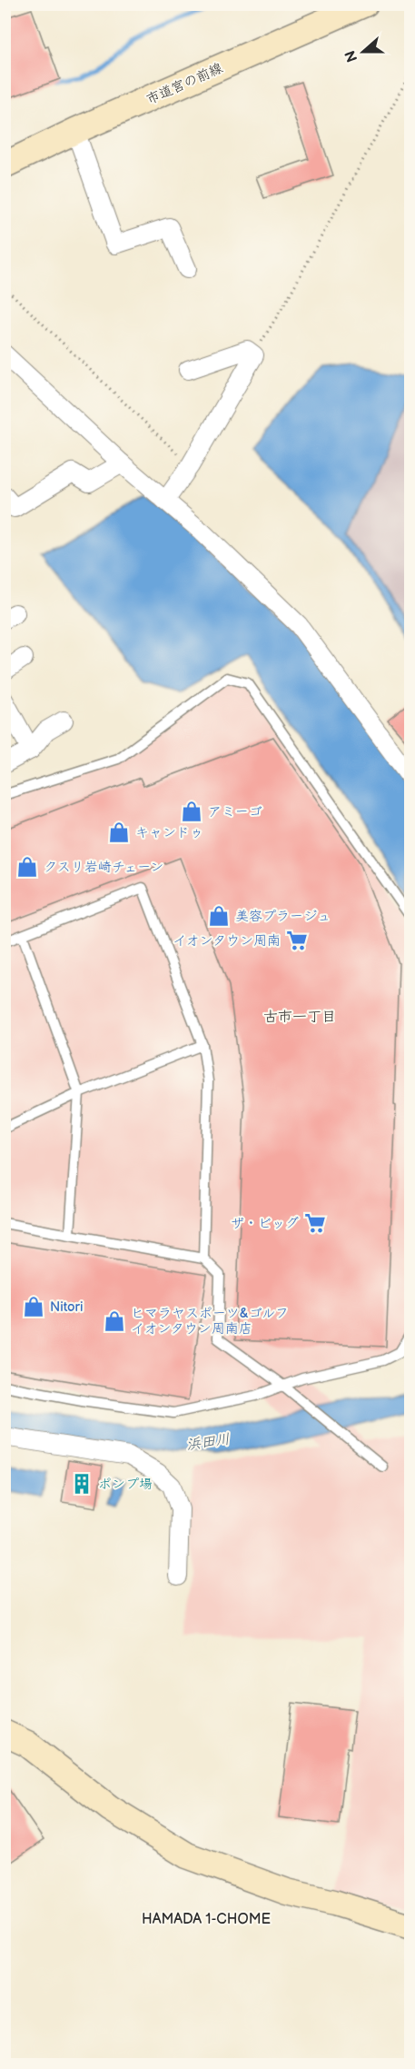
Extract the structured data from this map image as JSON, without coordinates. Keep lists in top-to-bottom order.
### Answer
{
  "streets": {
    "street": ["市道宮の前線"]
  },
  "districts": ["古市一丁目", "HAMADA 1-CHOME"],
  "water": ["浜田川"],
  "places": {
    "shop": [
      "アミーゴ",
      "キャンドゥ",
      "クスリ岩崎チェーン",
      "美容プラージュ",
      "Nitori",
      "ヒマラヤスポーツ&ゴルフ イオンタウン周南店"
    ],
    "supermarket": ["イオンタウン周南", "ザ・ビッグ"],
    "building": ["ポンプ場"]
  },
  "north": "left"
}
